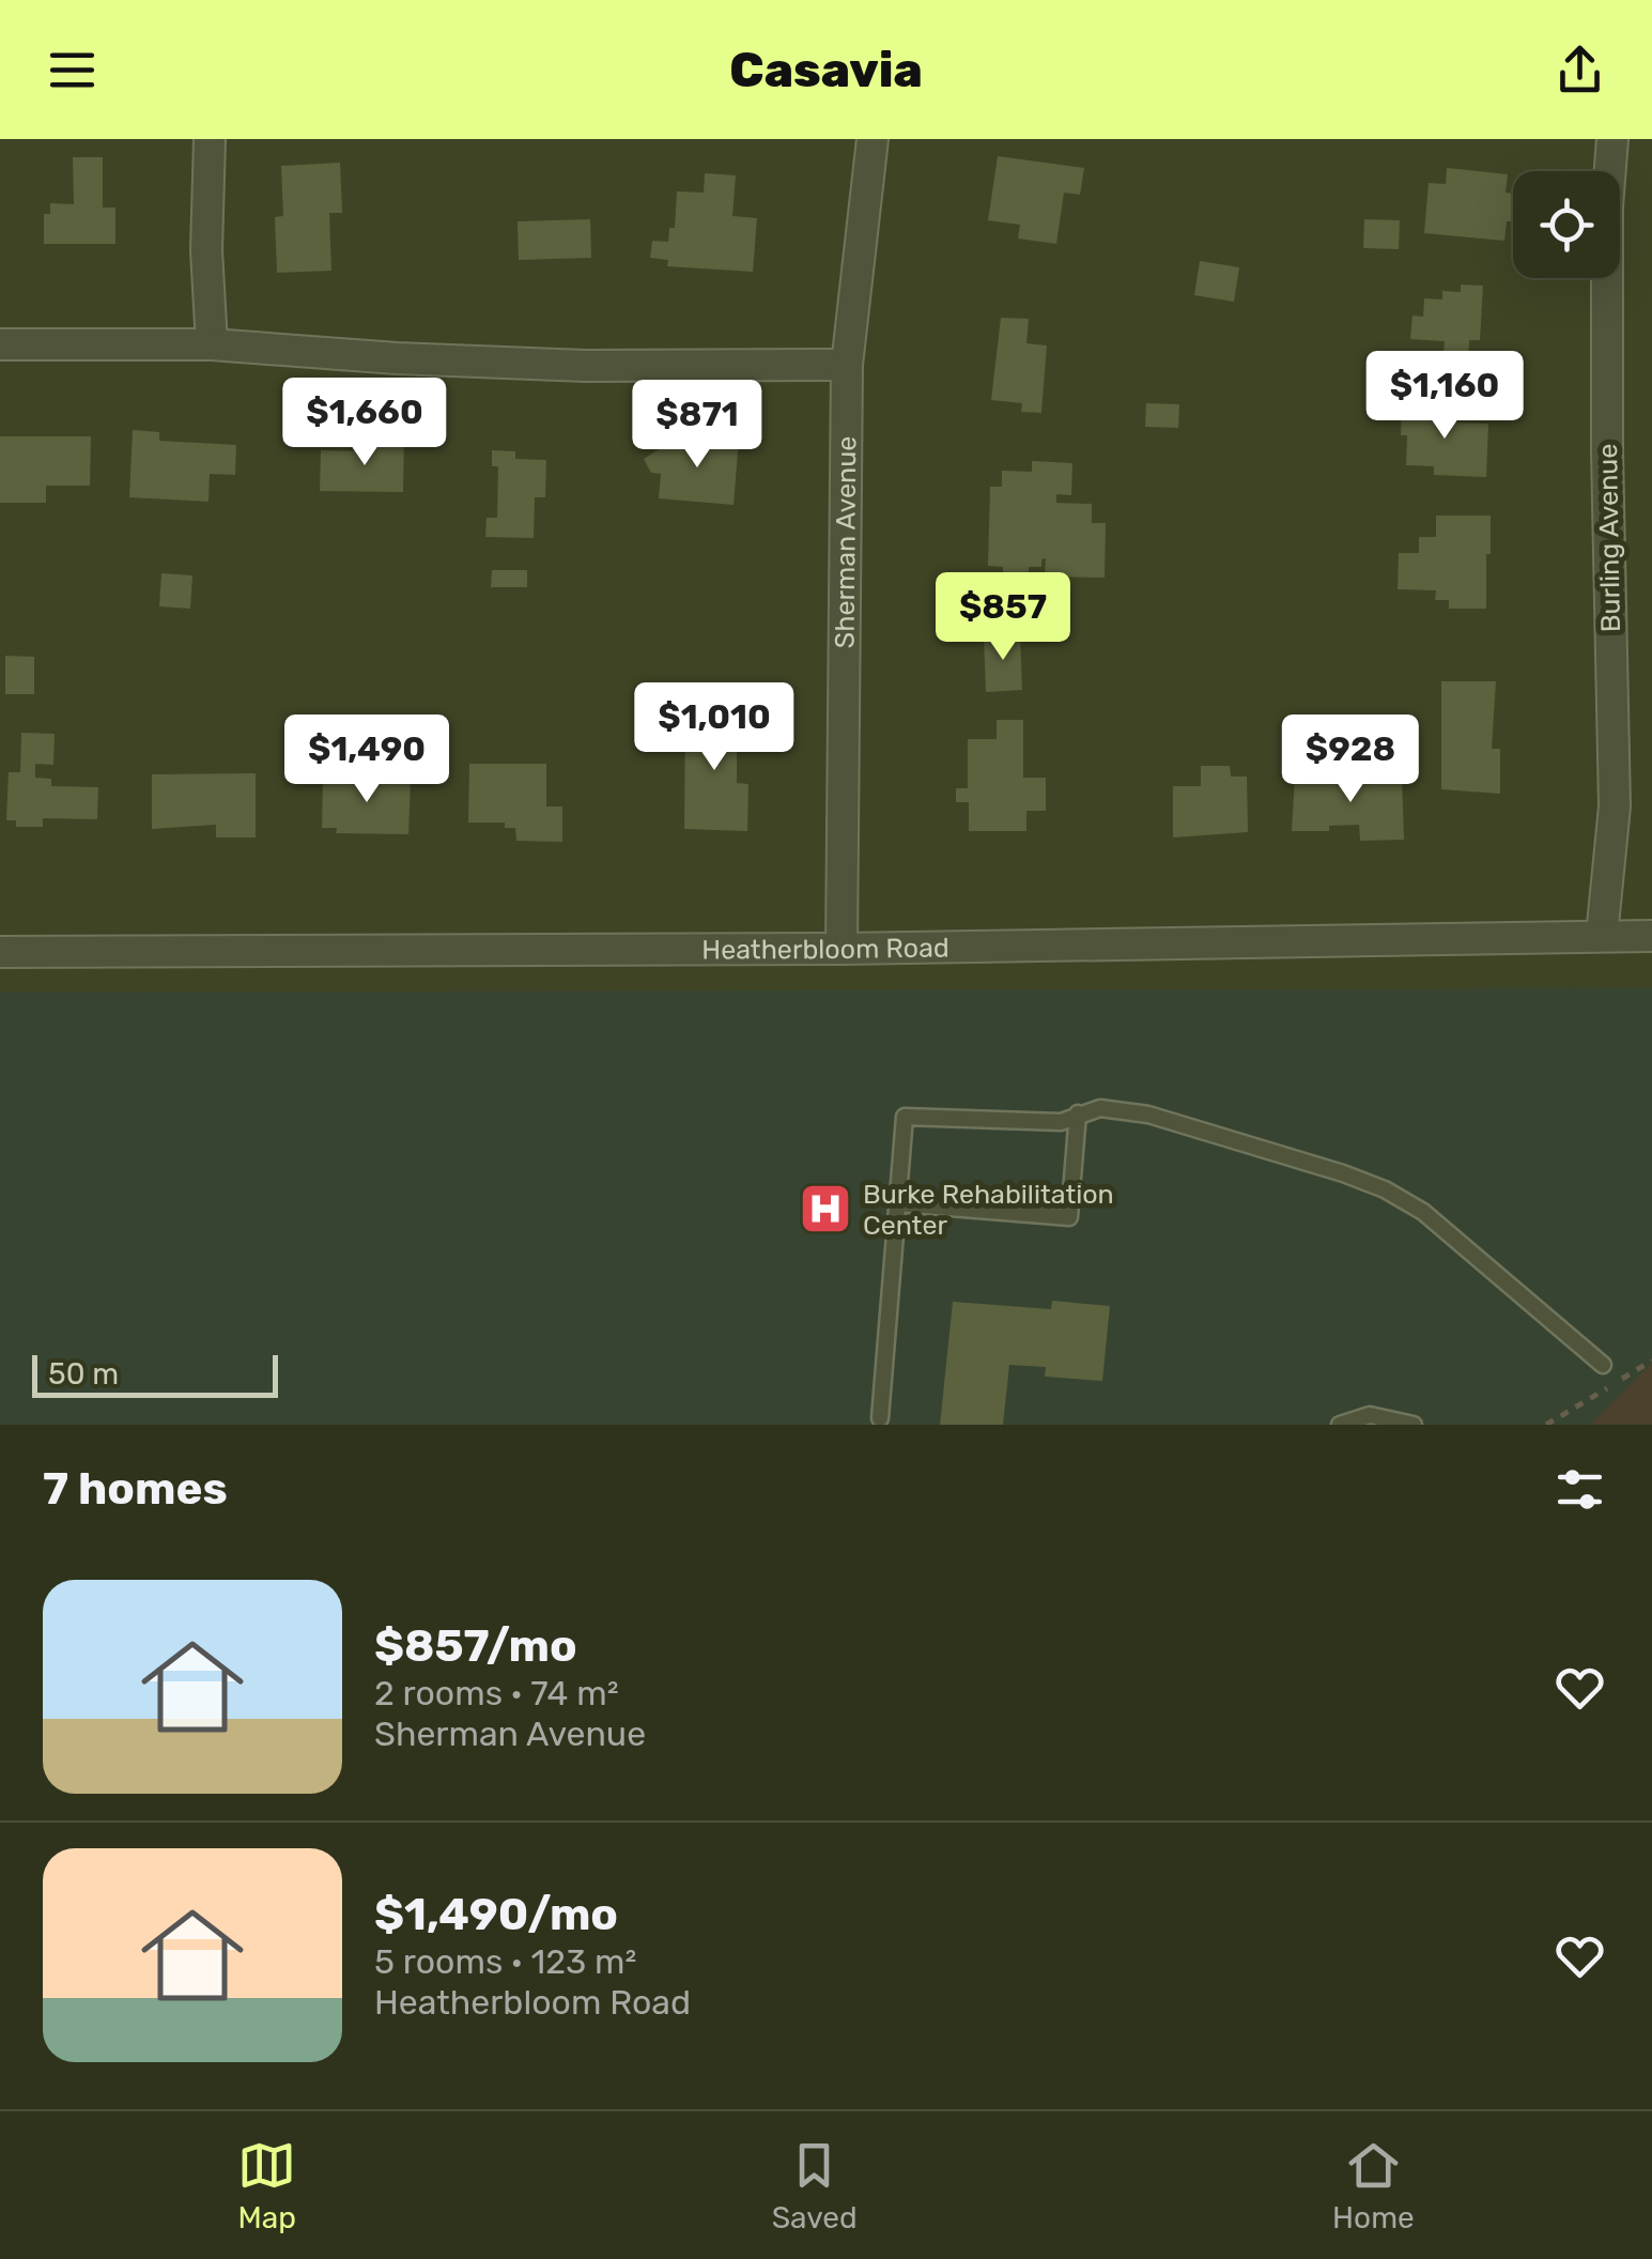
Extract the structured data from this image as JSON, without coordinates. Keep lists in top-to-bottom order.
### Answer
{
  "streets": {
    "street": ["Burling Avenue", "Sherman Avenue", "Heatherbloom Road"]
  },
  "crossings": [
    ["Burling Avenue", "Heatherbloom Road"],
    ["Sherman Avenue", "Heatherbloom Road"]
  ],
  "places": {
    "hospital": ["Burke Rehabilitation Center"]
  },
  "scale_bar": "50 m",
  "page": {
    "header": "Casavia",
    "price": [
      "$1,160",
      "$1,660",
      "$871",
      "$857",
      "$1,010",
      "$1,490",
      "$928"
    ],
    "scale": "50 m",
    "heading": "7 homes",
    "list": [
      {
        "name": "$857/mo",
        "note": "2 rooms · 74 m² · Sherman Avenue"
      },
      {
        "name": "$1,490/mo",
        "note": "5 rooms · 123 m² · Heatherbloom Road"
      }
    ],
    "tabs": ["Map", "Saved", "Home"]
  }
}
